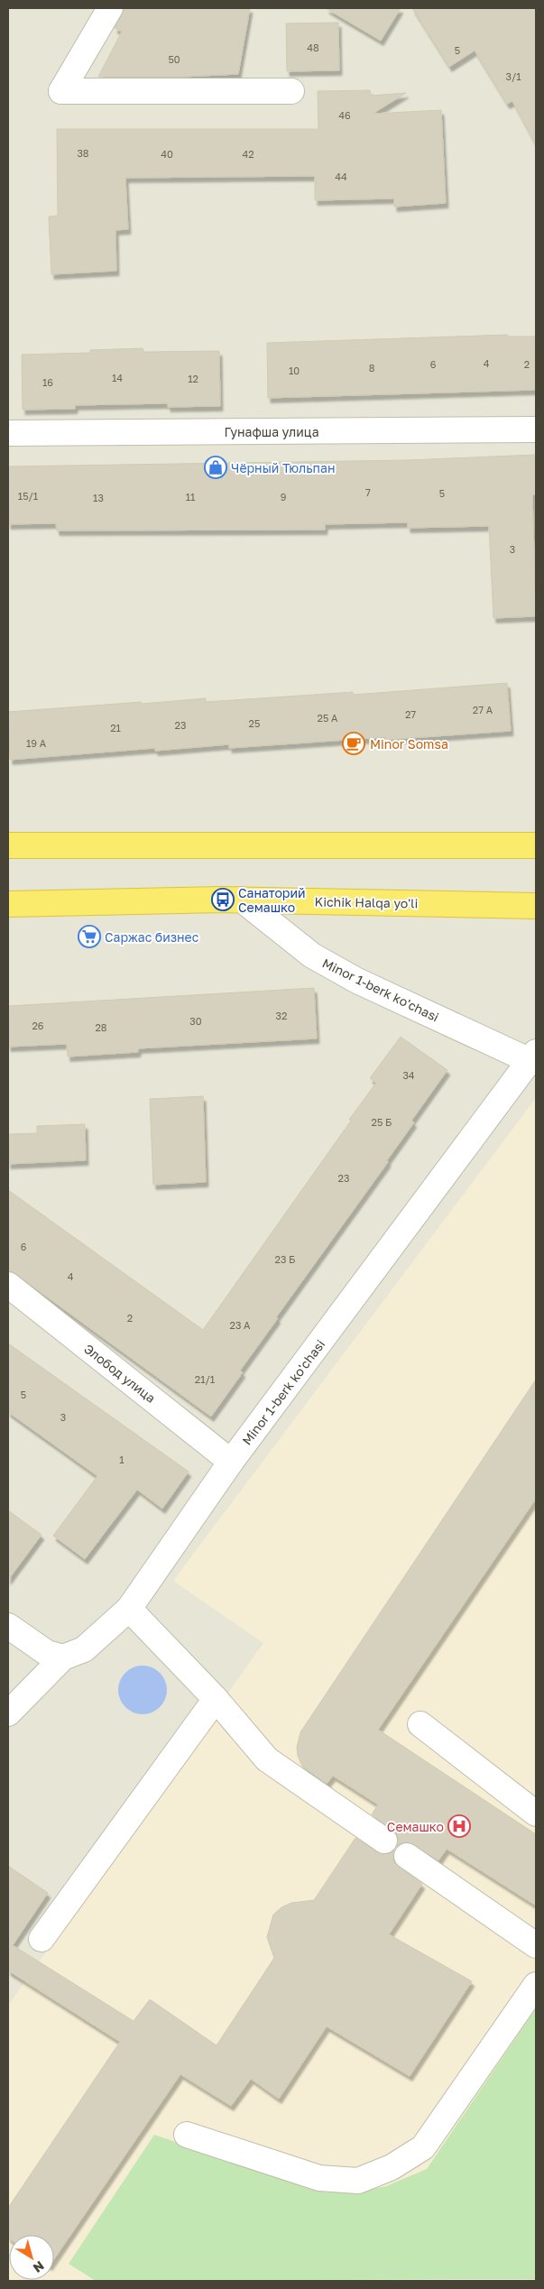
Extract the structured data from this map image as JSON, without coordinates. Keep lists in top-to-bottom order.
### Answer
{
  "streets": {
    "highway": ["Kichik Halqa yo'li"],
    "street": ["Гунафша улица", "Minor 1-berk ko'chasi", "Элобод улица"]
  },
  "crossings": [
    ["Kichik Halqa yo'li", "Minor 1-berk ko'chasi"],
    ["Minor 1-berk ko'chasi", "Элобод улица"]
  ],
  "places": {
    "shop": ["Чёрный Тюльпан"],
    "cafe": ["Minor Somsa"],
    "bus stop": ["Санаторий Семашко"],
    "supermarket": ["Саржас бизнес"],
    "hospital": ["Семашко"]
  },
  "house_numbers": [
    "48",
    "5",
    "50",
    "3/1",
    "46",
    "38",
    "40",
    "42",
    "44",
    "4",
    "6",
    "2",
    "8",
    "10",
    "14",
    "12",
    "16",
    "7",
    "5",
    "15/1",
    "11",
    "9",
    "13",
    "3",
    "27 А",
    "27",
    "25 А",
    "25",
    "23",
    "21",
    "19 А",
    "32",
    "30",
    "26",
    "28",
    "34",
    "25 Б",
    "23",
    "6",
    "23 Б",
    "4",
    "2",
    "23 А",
    "21/1",
    "5",
    "3",
    "1"
  ],
  "north": "bottom right"
}
